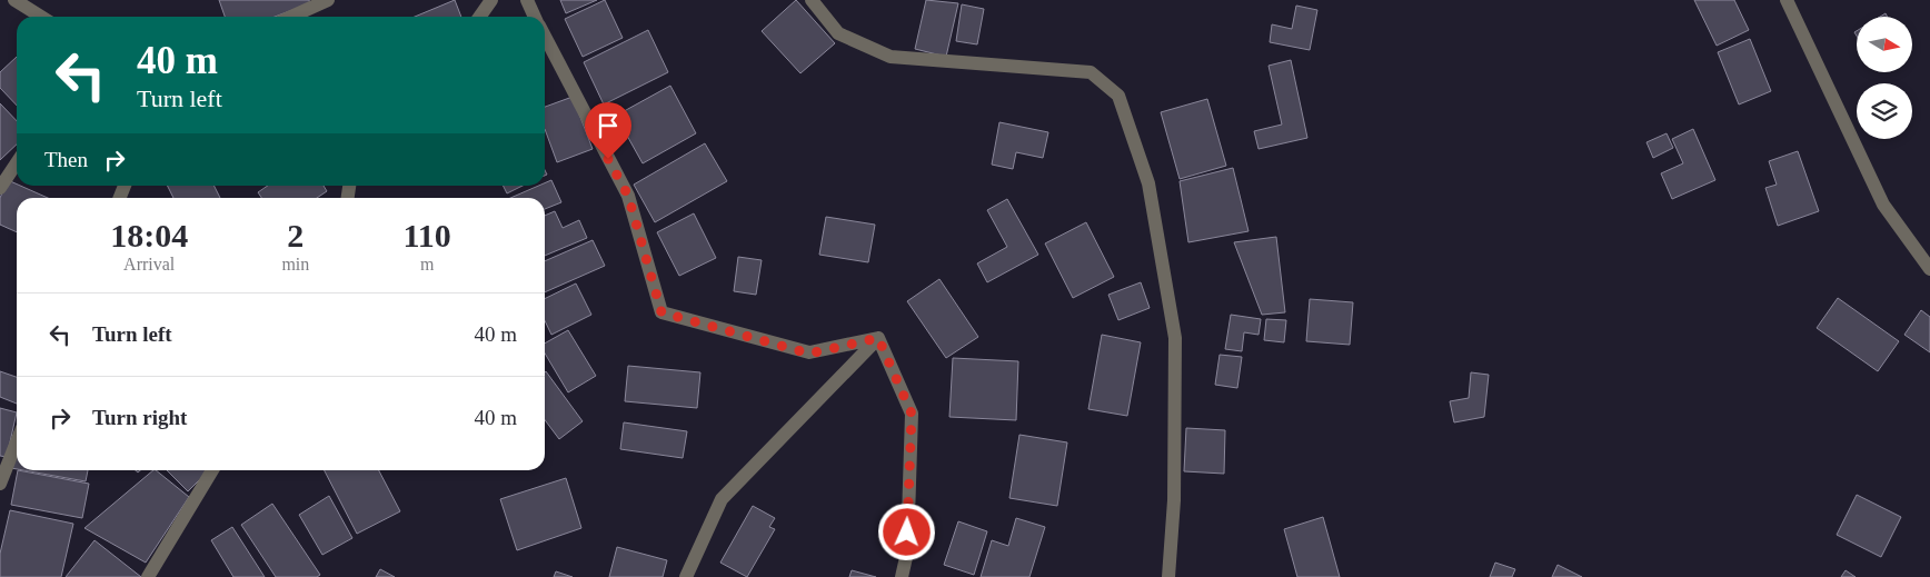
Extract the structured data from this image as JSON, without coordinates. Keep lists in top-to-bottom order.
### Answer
{
  "north": "right",
  "page": {
    "turn": ["40 m", "Turn left"],
    "then": "Then",
    "eta": [
      "18:04",
      "Arrival",
      "2",
      "min",
      "110",
      "m"
    ],
    "list": [
      {
        "name": "Turn left",
        "value": "40 m"
      },
      {
        "name": "Turn right",
        "value": "40 m"
      }
    ]
  }
}
